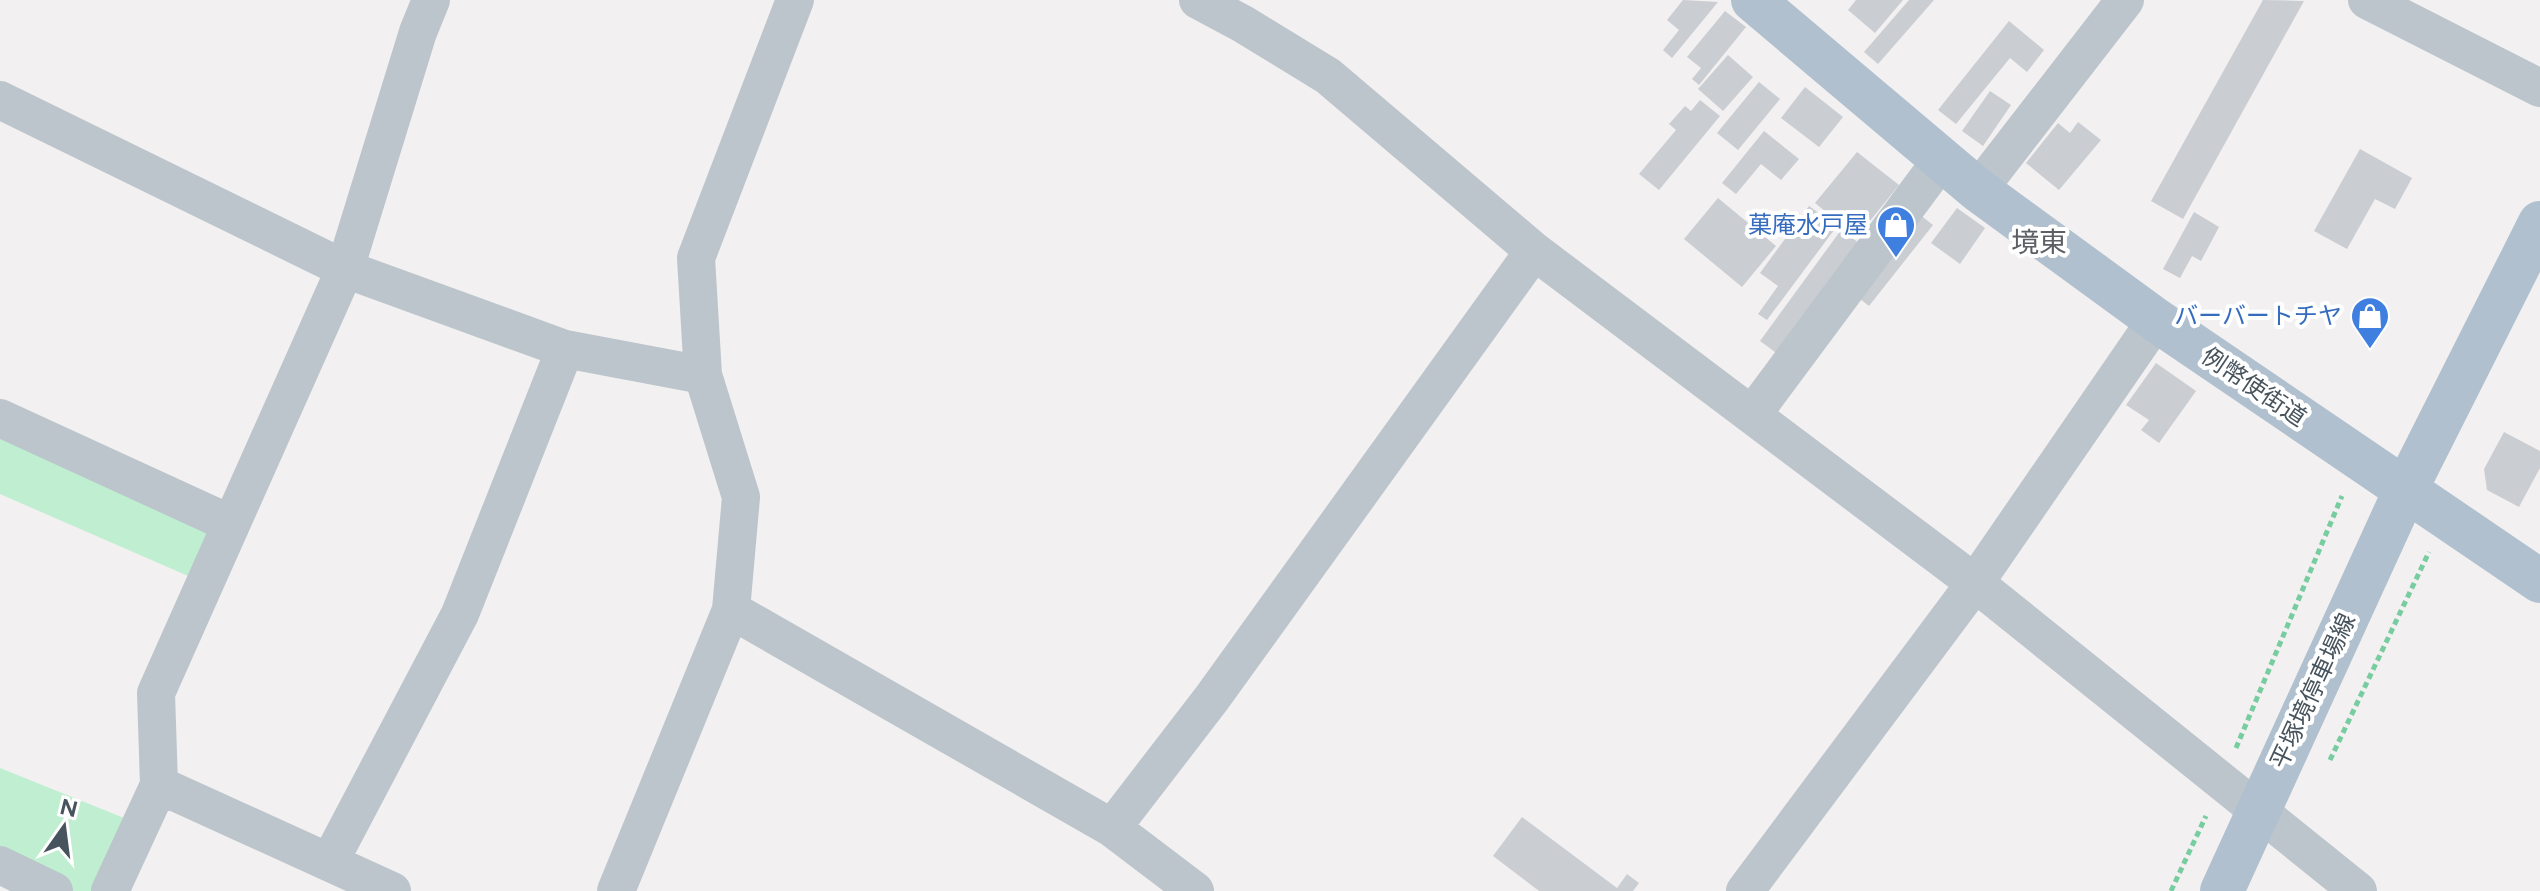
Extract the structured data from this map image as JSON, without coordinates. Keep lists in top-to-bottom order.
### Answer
{
  "streets": {
    "main road": ["例幣使街道", "平塚境停車場線"]
  },
  "crossings": [
    ["例幣使街道", "平塚境停車場線"]
  ],
  "districts": ["境東"],
  "places": {
    "shop": ["菓庵水戸屋", "バーバートチヤ"]
  },
  "north": "top"
}
